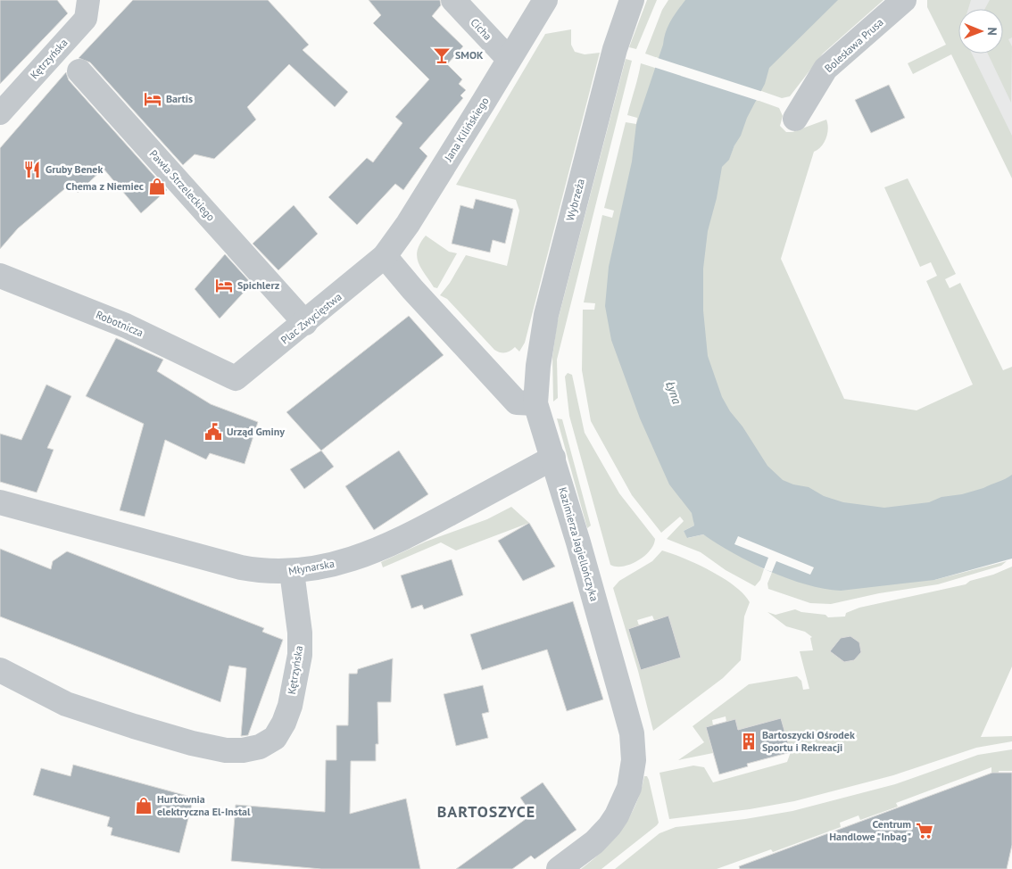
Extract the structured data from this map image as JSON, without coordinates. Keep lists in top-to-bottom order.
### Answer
{
  "streets": {
    "street": [
      "Cicha",
      "Bolesława Prusa",
      "Kętrzyńska",
      "Jana Kilińskiego",
      "Pawła Strzeleckiego",
      "Wybrzeża",
      "Plac Zwycięstwa",
      "Robotnicza",
      "Kazimierza Jagiellończyka",
      "Młynarska"
    ]
  },
  "crossings": [
    ["Cicha", "Jana Kilińskiego"],
    ["Kętrzyńska", "Pawła Strzeleckiego"],
    ["Kętrzyńska", "Młynarska"],
    ["Jana Kilińskiego", "Plac Zwycięstwa"],
    ["Pawła Strzeleckiego", "Plac Zwycięstwa"],
    ["Wybrzeża", "Kazimierza Jagiellończyka"],
    ["Plac Zwycięstwa", "Robotnicza"],
    ["Kazimierza Jagiellończyka", "Młynarska"]
  ],
  "districts": ["BARTOSZYCE"],
  "water": ["Łyna"],
  "places": {
    "bar": ["SMOK"],
    "hotel": ["Bartis", "Spichlerz"],
    "restaurant": ["Gruby Benek"],
    "shop": ["Chema z Niemiec", "Hurtownia elektryczna El-Instal"],
    "public building": ["Urząd Gminy"],
    "building": ["Bartoszycki Ośrodek Sportu i Rekreacji"],
    "supermarket": ["Centrum Handlowe \"Inbag\""]
  },
  "north": "right"
}
